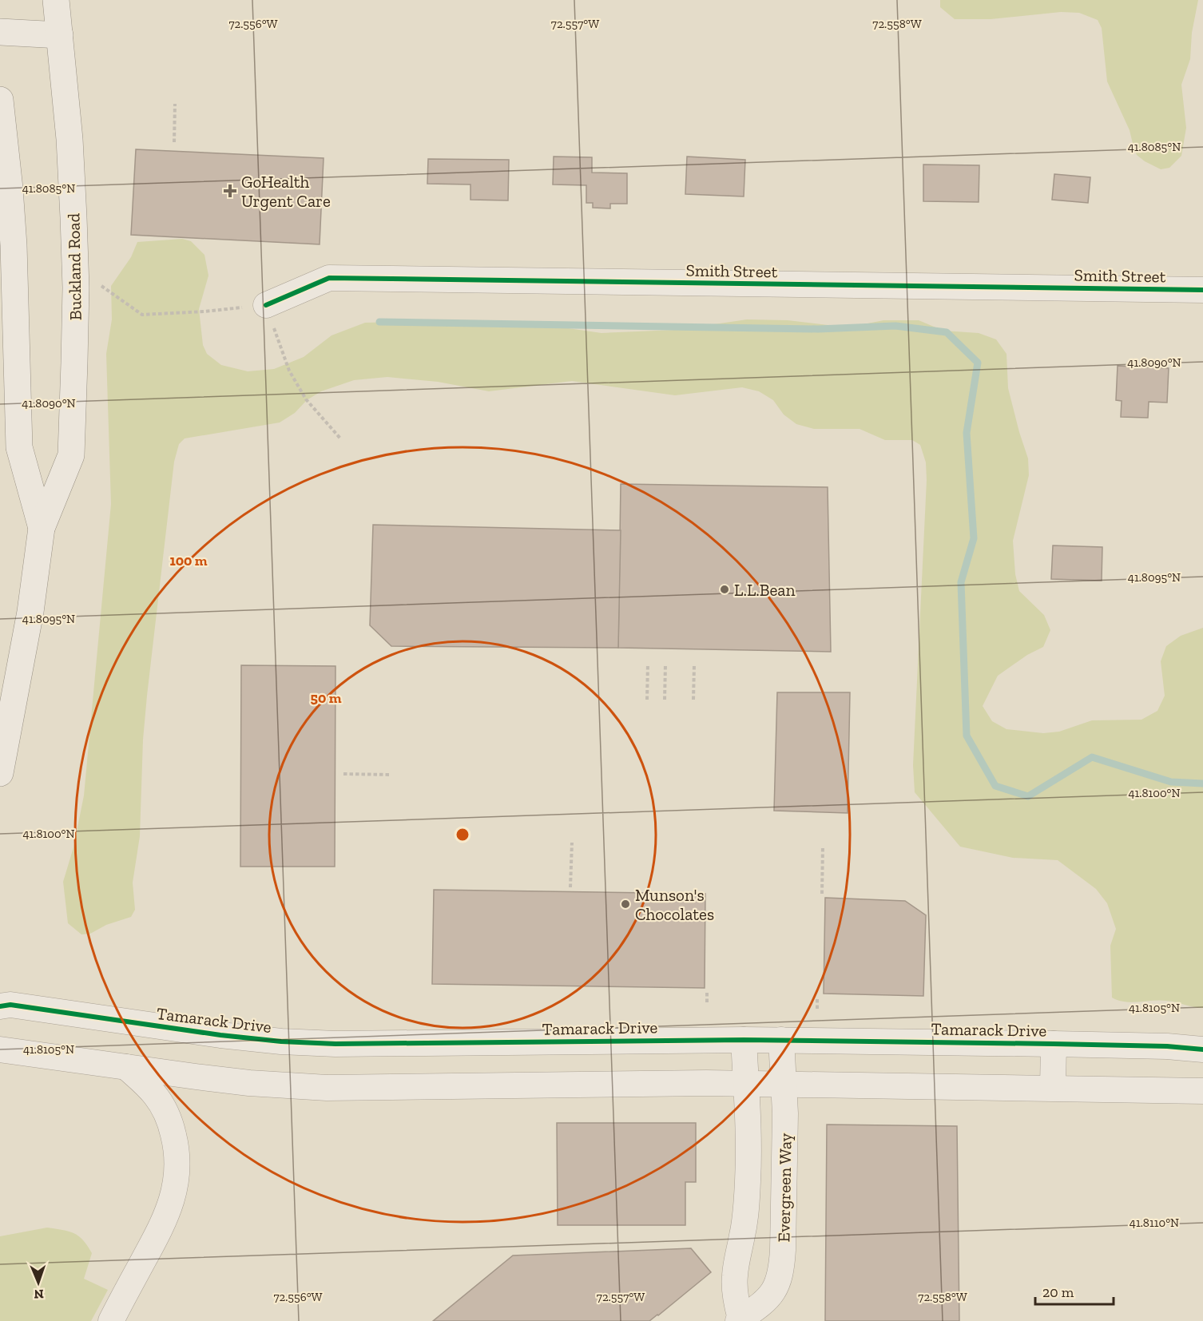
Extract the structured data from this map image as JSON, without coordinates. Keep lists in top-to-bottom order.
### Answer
{
  "streets": {
    "main road": ["Buckland Road"],
    "street": ["Smith Street", "Tamarack Drive", "Evergreen Way"]
  },
  "crossings": [
    ["Tamarack Drive", "Evergreen Way"]
  ],
  "places": {
    "health": ["GoHealth Urgent Care"],
    "other": ["L.L.Bean", "Munson's Chocolates"]
  },
  "scale_bar": "20 m",
  "north": "bottom",
  "coordinates": [
    "72.556°W",
    "72.557°W",
    "72.558°W",
    "41.8085°N",
    "41.8090°N",
    "41.8095°N",
    "41.8100°N",
    "41.8105°N",
    "41.8110°N"
  ],
  "rings": ["100 m", "50 m"]
}
